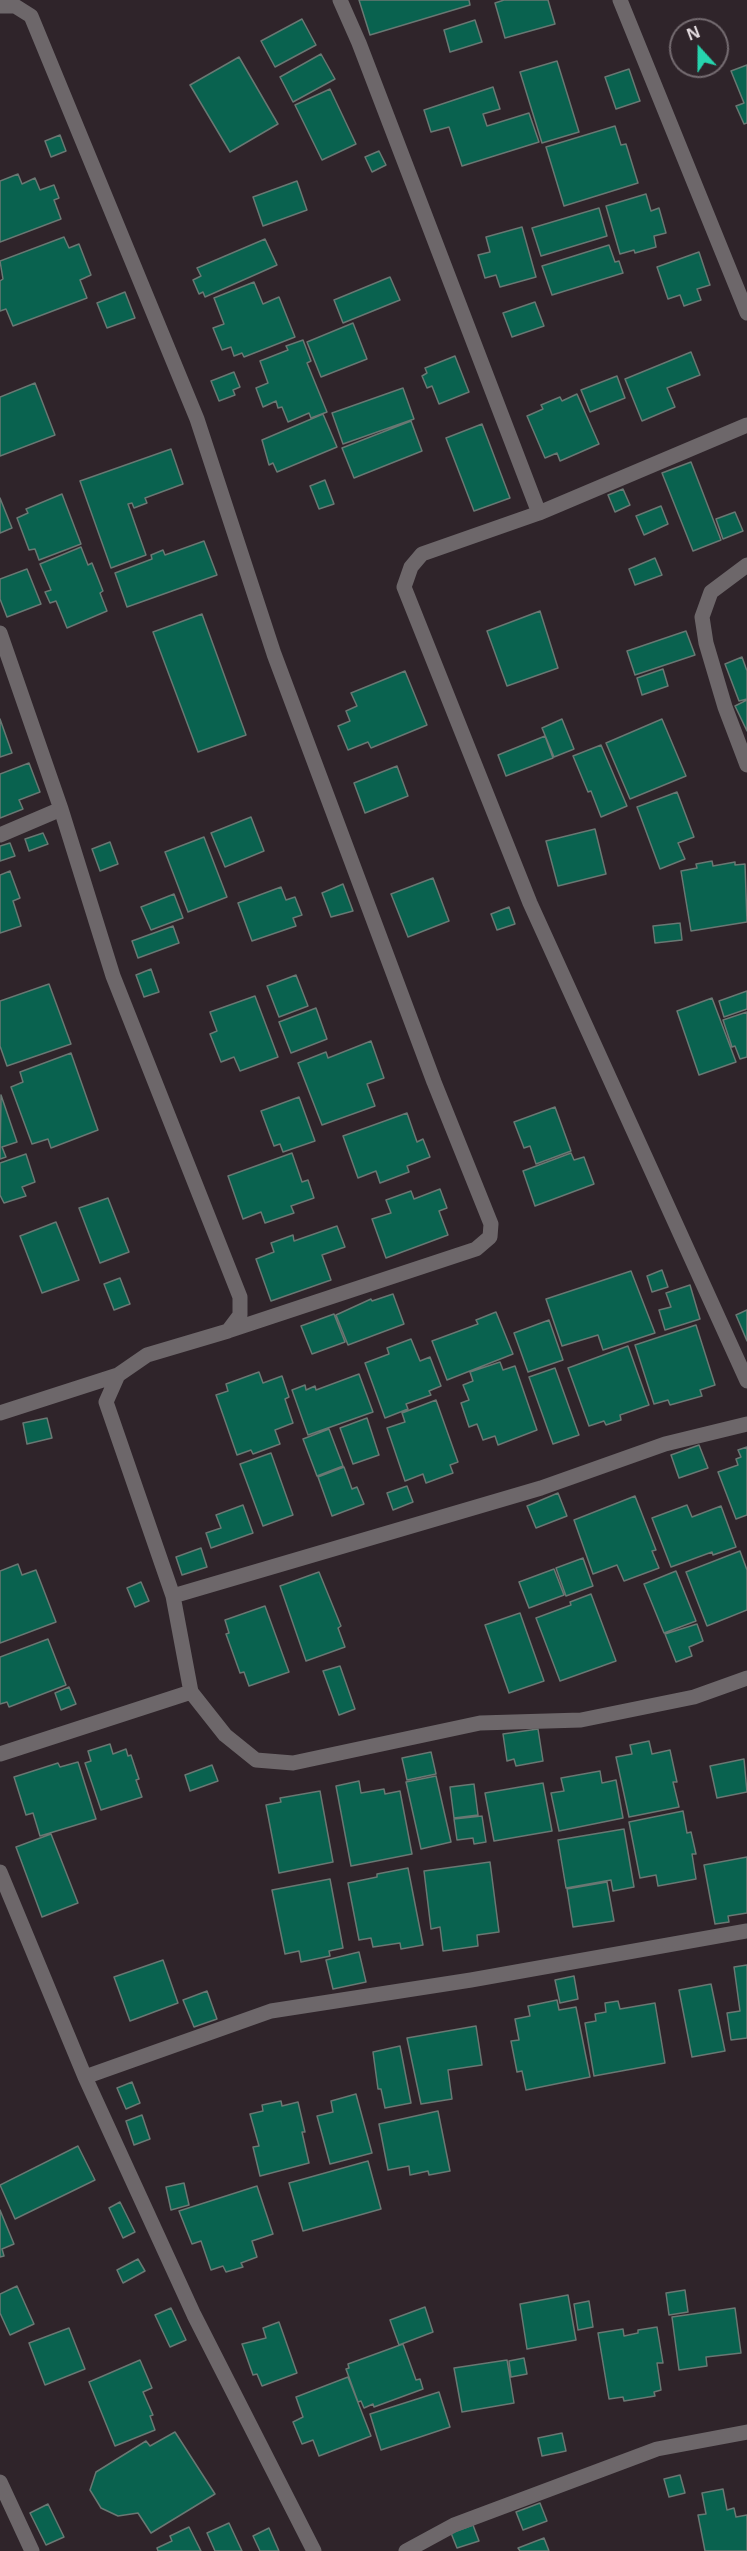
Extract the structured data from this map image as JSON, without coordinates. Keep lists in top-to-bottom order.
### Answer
{
  "north": "top"
}
